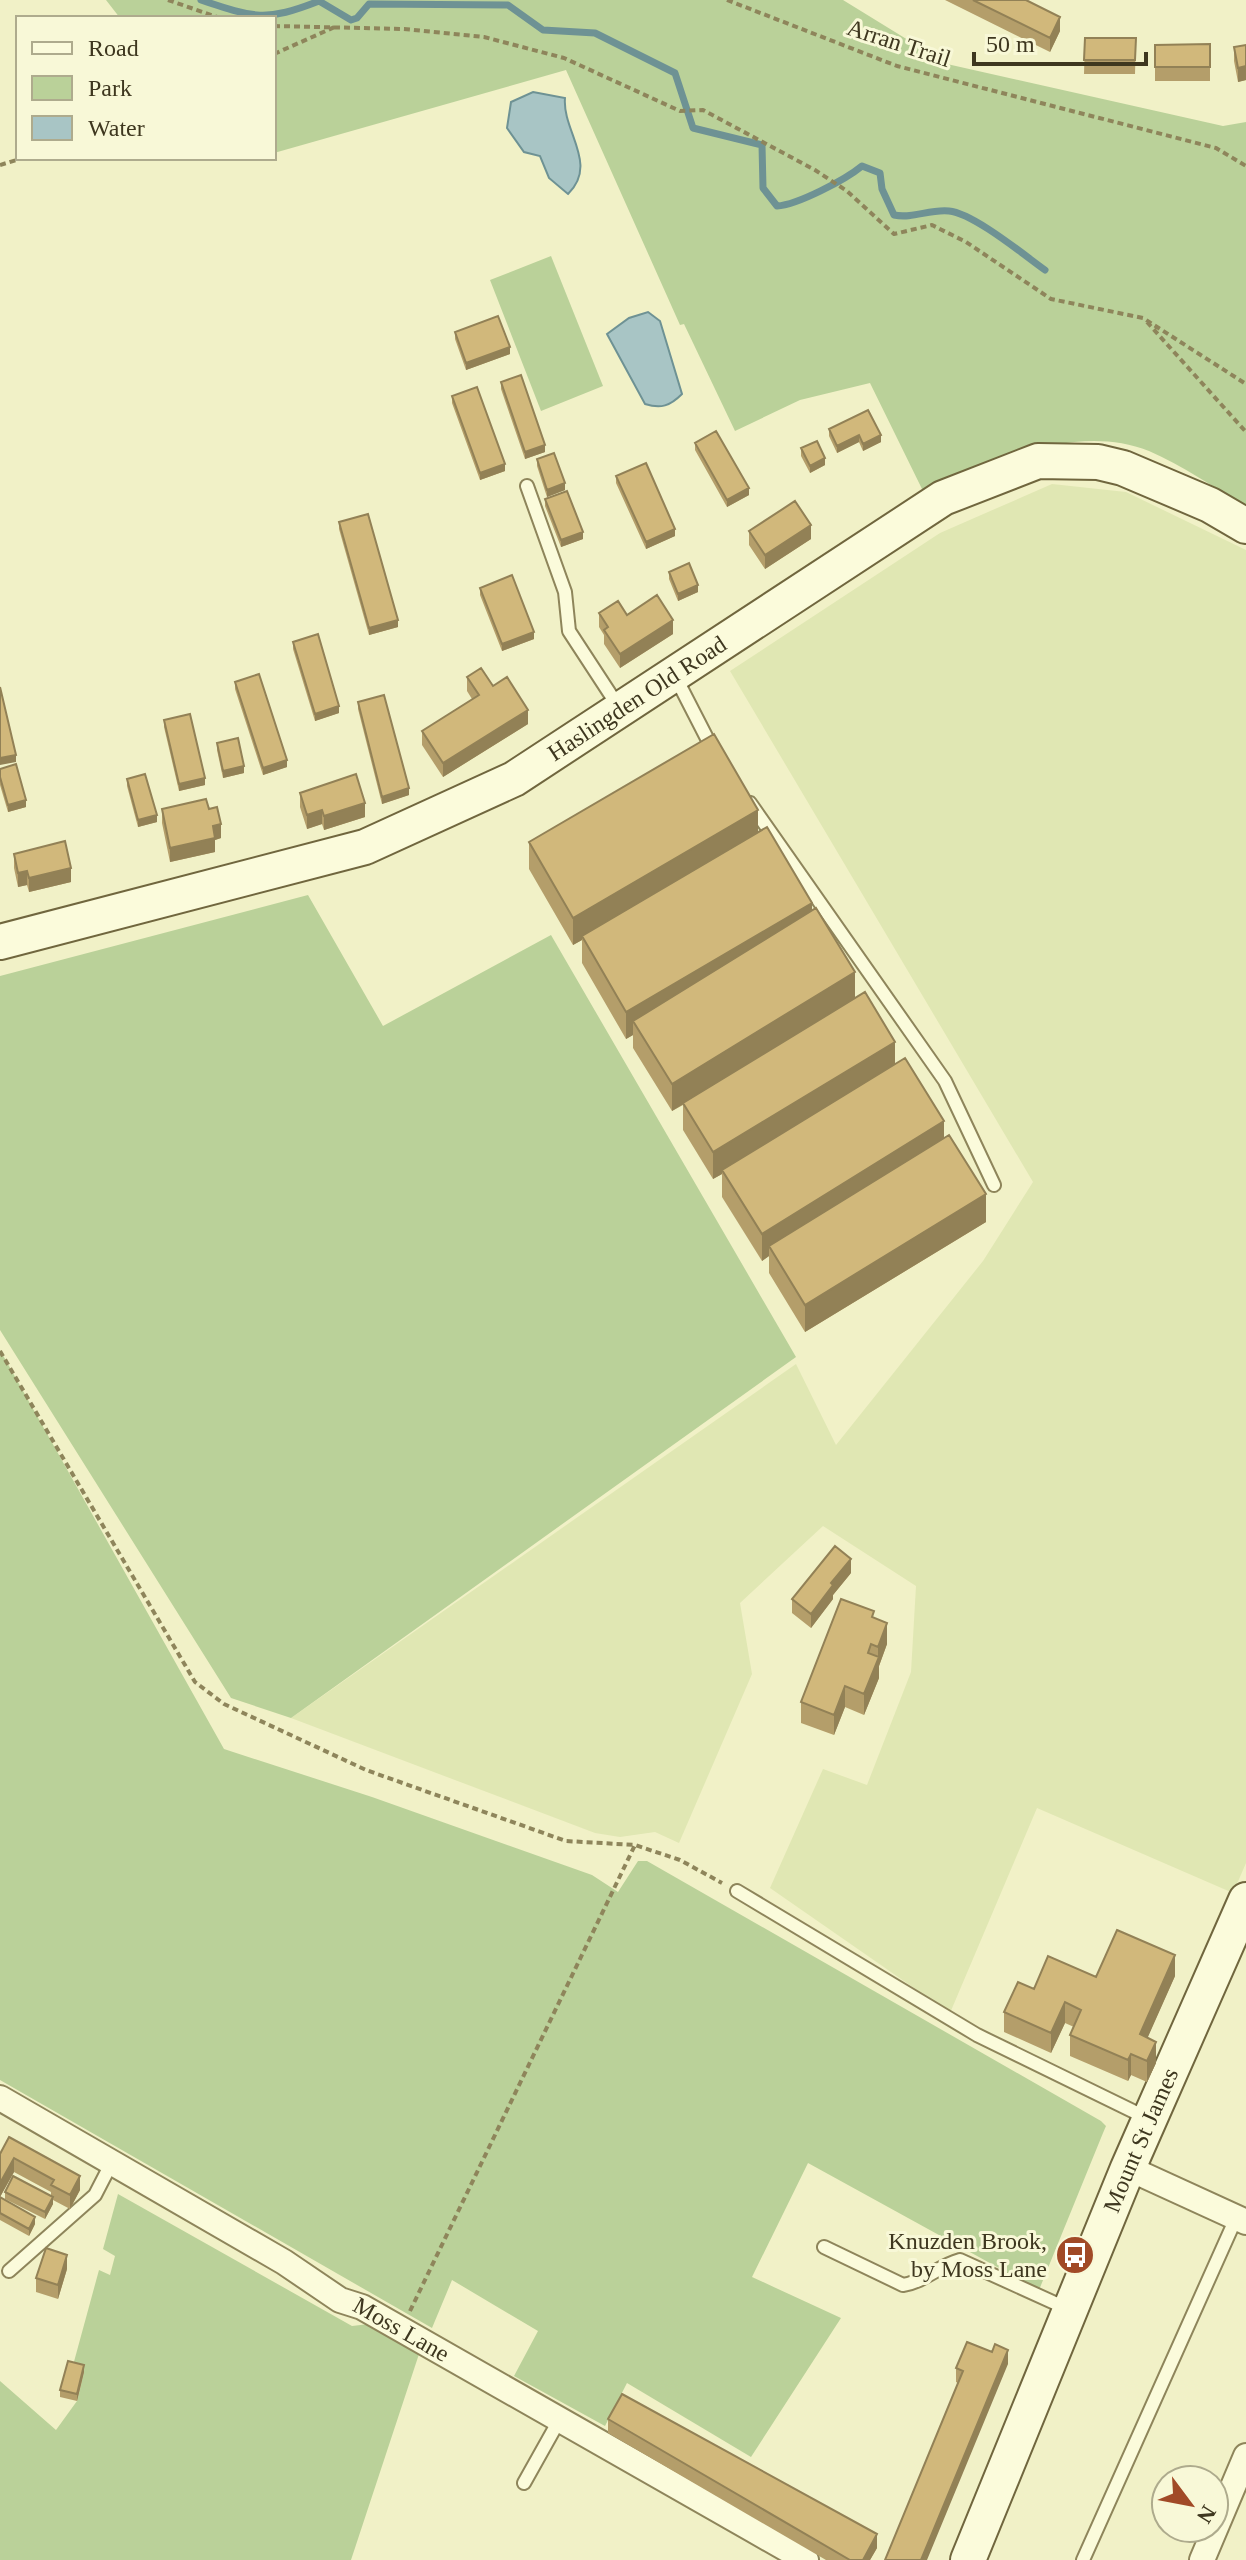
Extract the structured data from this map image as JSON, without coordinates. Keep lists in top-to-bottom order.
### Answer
{
  "streets": {
    "main road": ["Haslingden Old Road", "Mount St James"],
    "street": ["Moss Lane"],
    "path": ["Arran Trail"]
  },
  "places": {
    "bus stop": ["Knuzden Brook, by Moss Lane"]
  },
  "legend": ["Road", "Park", "Water"],
  "scale_bar": "50 m",
  "north": "bottom right"
}
